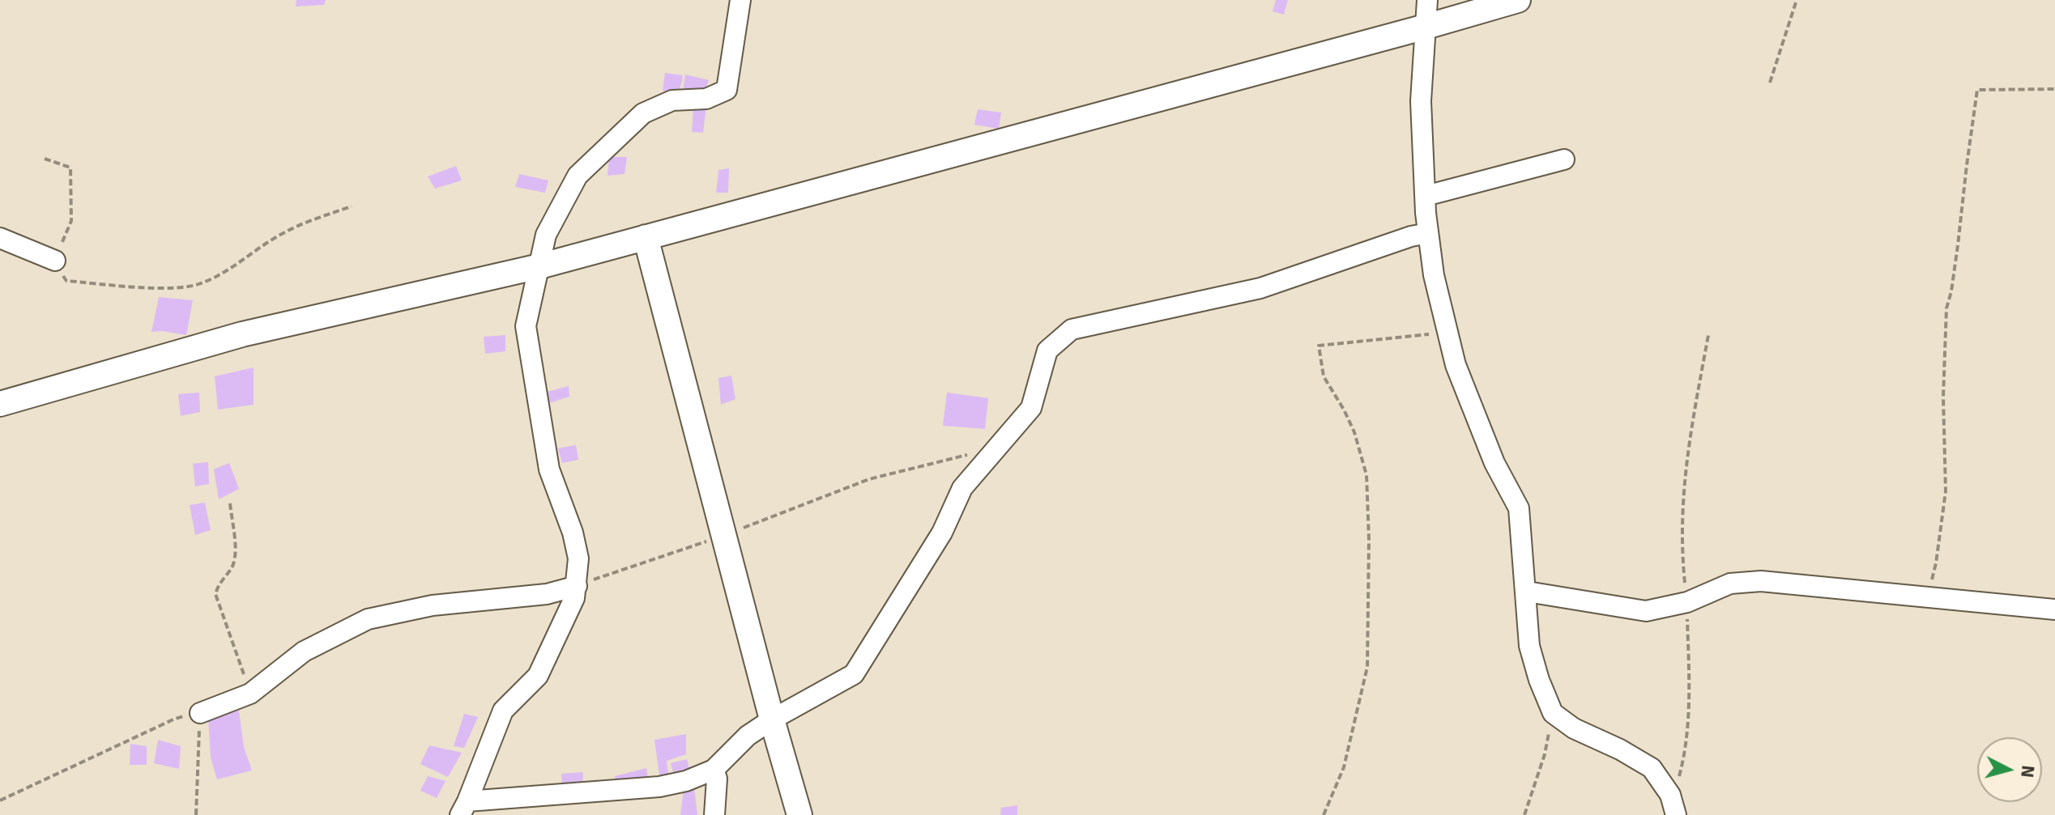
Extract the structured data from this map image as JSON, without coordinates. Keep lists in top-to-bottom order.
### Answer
{
  "north": "right"
}
